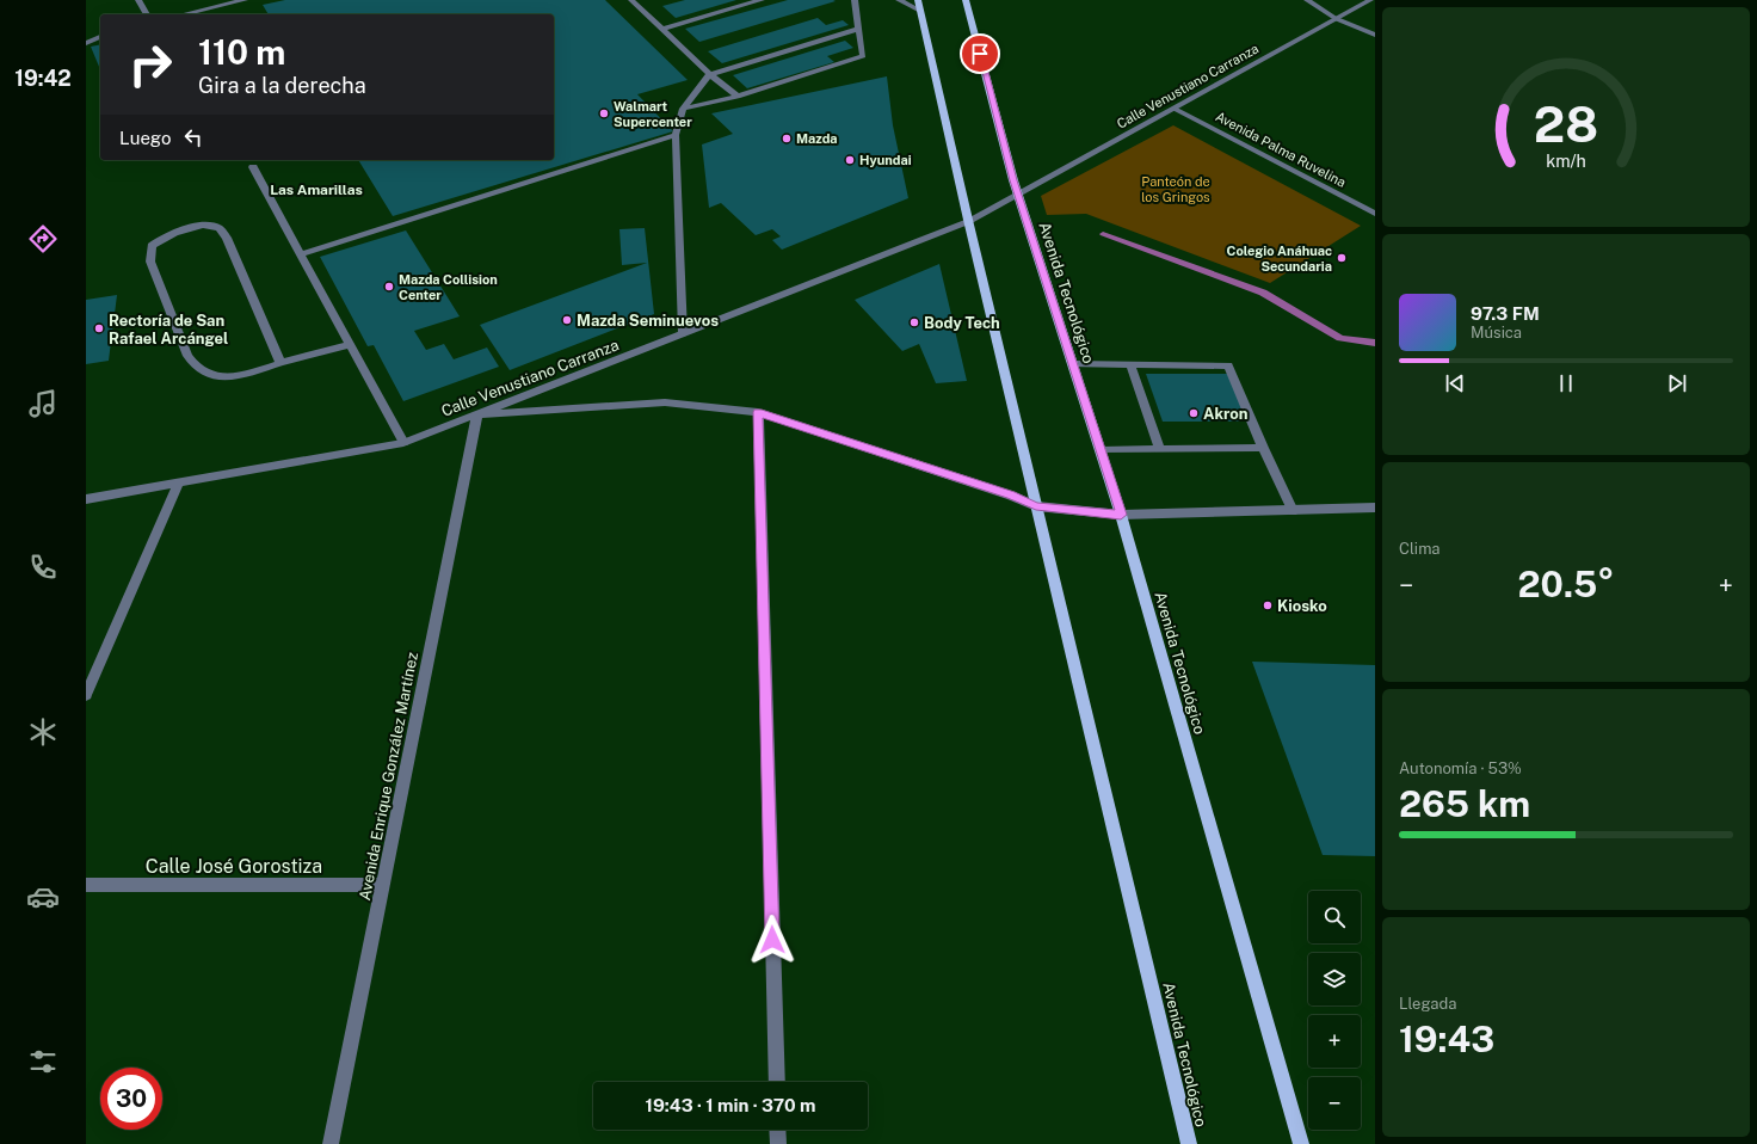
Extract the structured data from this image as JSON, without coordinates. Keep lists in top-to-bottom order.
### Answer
{
  "streets": {
    "main road": ["Avenida Tecnológico"],
    "street": [
      "Calle Venustiano Carranza",
      "Avenida Palma Ruvelina",
      "Avenida Enrique González Martínez",
      "Calle José Gorostiza"
    ]
  },
  "crossings": [
    ["Calle Venustiano Carranza", "Avenida Palma Ruvelina"],
    ["Calle Venustiano Carranza", "Avenida Tecnológico"],
    ["Calle Venustiano Carranza", "Avenida Enrique González Martínez"],
    ["Avenida Enrique González Martínez", "Calle José Gorostiza"]
  ],
  "districts": ["Las Amarillas"],
  "parks": ["Panteón de los Gringos"],
  "places": [
    "Walmart Supercenter",
    "Mazda",
    "Hyundai",
    "Colegio Anáhuac Secundaria",
    "Mazda Collision Center",
    "Mazda Seminuevos",
    "Body Tech",
    "Rectoría de San Rafael Arcángel",
    "Akron",
    "Kiosko"
  ],
  "page": {
    "tabs": "19:42",
    "turn": ["110 m", "Gira a la derecha"],
    "then": "Luego",
    "song": ["97.3 FM", "Música"],
    "tile": [
      "Clima",
      ["Autonomía · 53%", "265 km"],
      ["Llegada", "19:43"]
    ],
    "heat": ["−", "20.5°", "+"],
    "map_buttons": ["+", "−"],
    "limit": "30",
    "trip": "19:43 · 1 min · 370 m",
    "gauge": ["28", "km/h"]
  }
}
